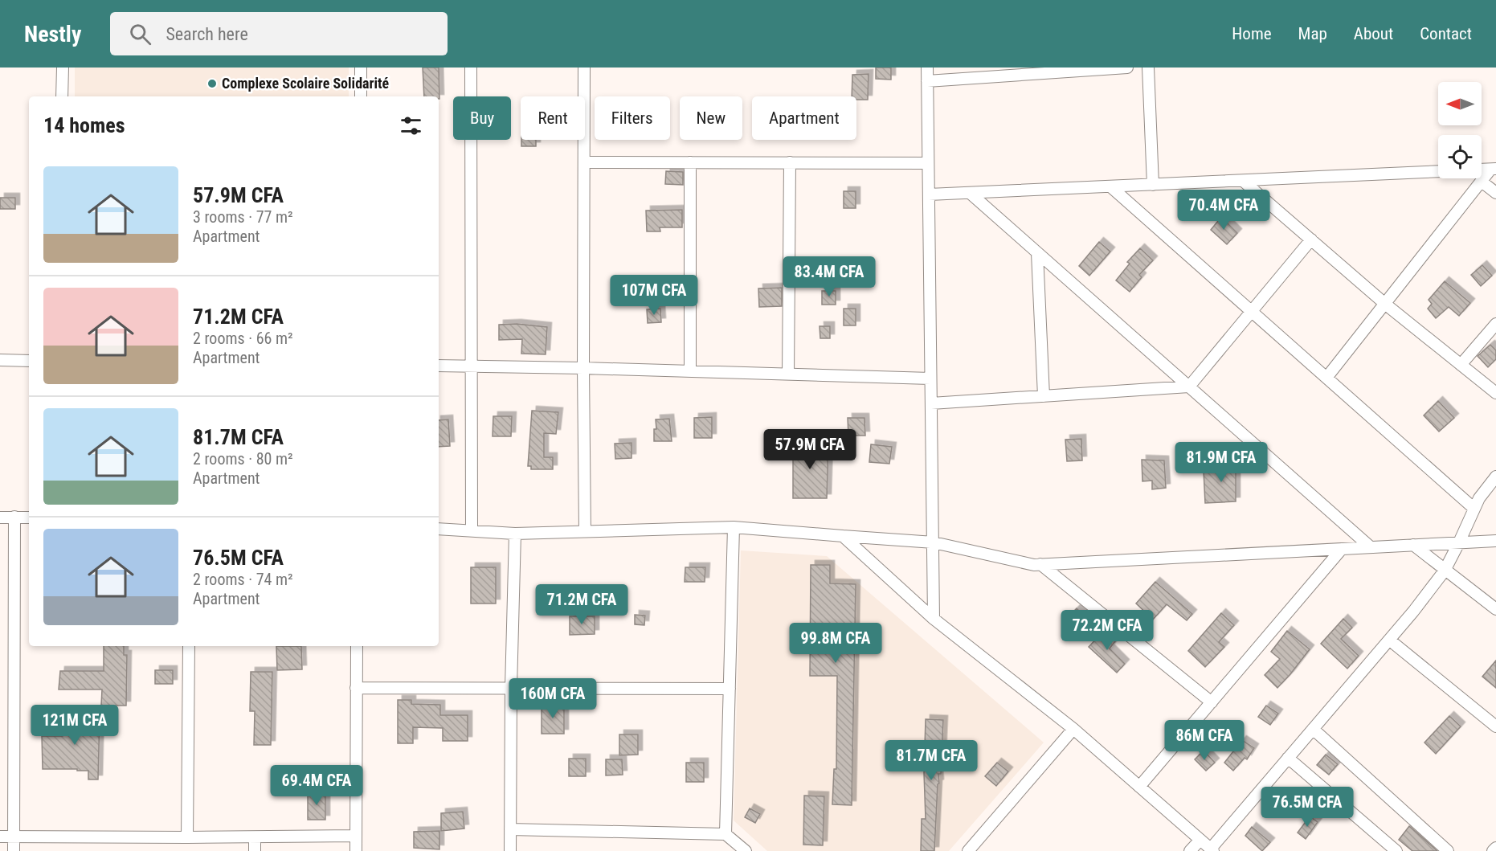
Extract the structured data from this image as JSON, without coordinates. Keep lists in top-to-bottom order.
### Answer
{
  "places": ["Complexe Scolaire Solidarité"],
  "north": "left",
  "page": {
    "header": "Nestly",
    "search": "Search here",
    "nav": [
      "Home",
      "Map",
      "About",
      "Contact"
    ],
    "chip": [
      "Buy",
      "Rent",
      "Filters",
      "New",
      "Apartment"
    ],
    "heading": "14 homes",
    "list": [
      {
        "name": "57.9M CFA",
        "note": "3 rooms · 77 m² · Apartment"
      },
      {
        "name": "71.2M CFA",
        "note": "2 rooms · 66 m² · Apartment"
      },
      {
        "name": "81.7M CFA",
        "note": "2 rooms · 80 m² · Apartment"
      },
      {
        "name": "76.5M CFA",
        "note": "2 rooms · 74 m² · Apartment"
      }
    ],
    "price": [
      "70.4M CFA",
      "83.4M CFA",
      "107M CFA",
      "57.9M CFA",
      "81.9M CFA",
      "71.2M CFA",
      "72.2M CFA",
      "99.8M CFA",
      "160M CFA",
      "121M CFA",
      "86M CFA",
      "81.7M CFA",
      "69.4M CFA",
      "76.5M CFA"
    ]
  }
}
